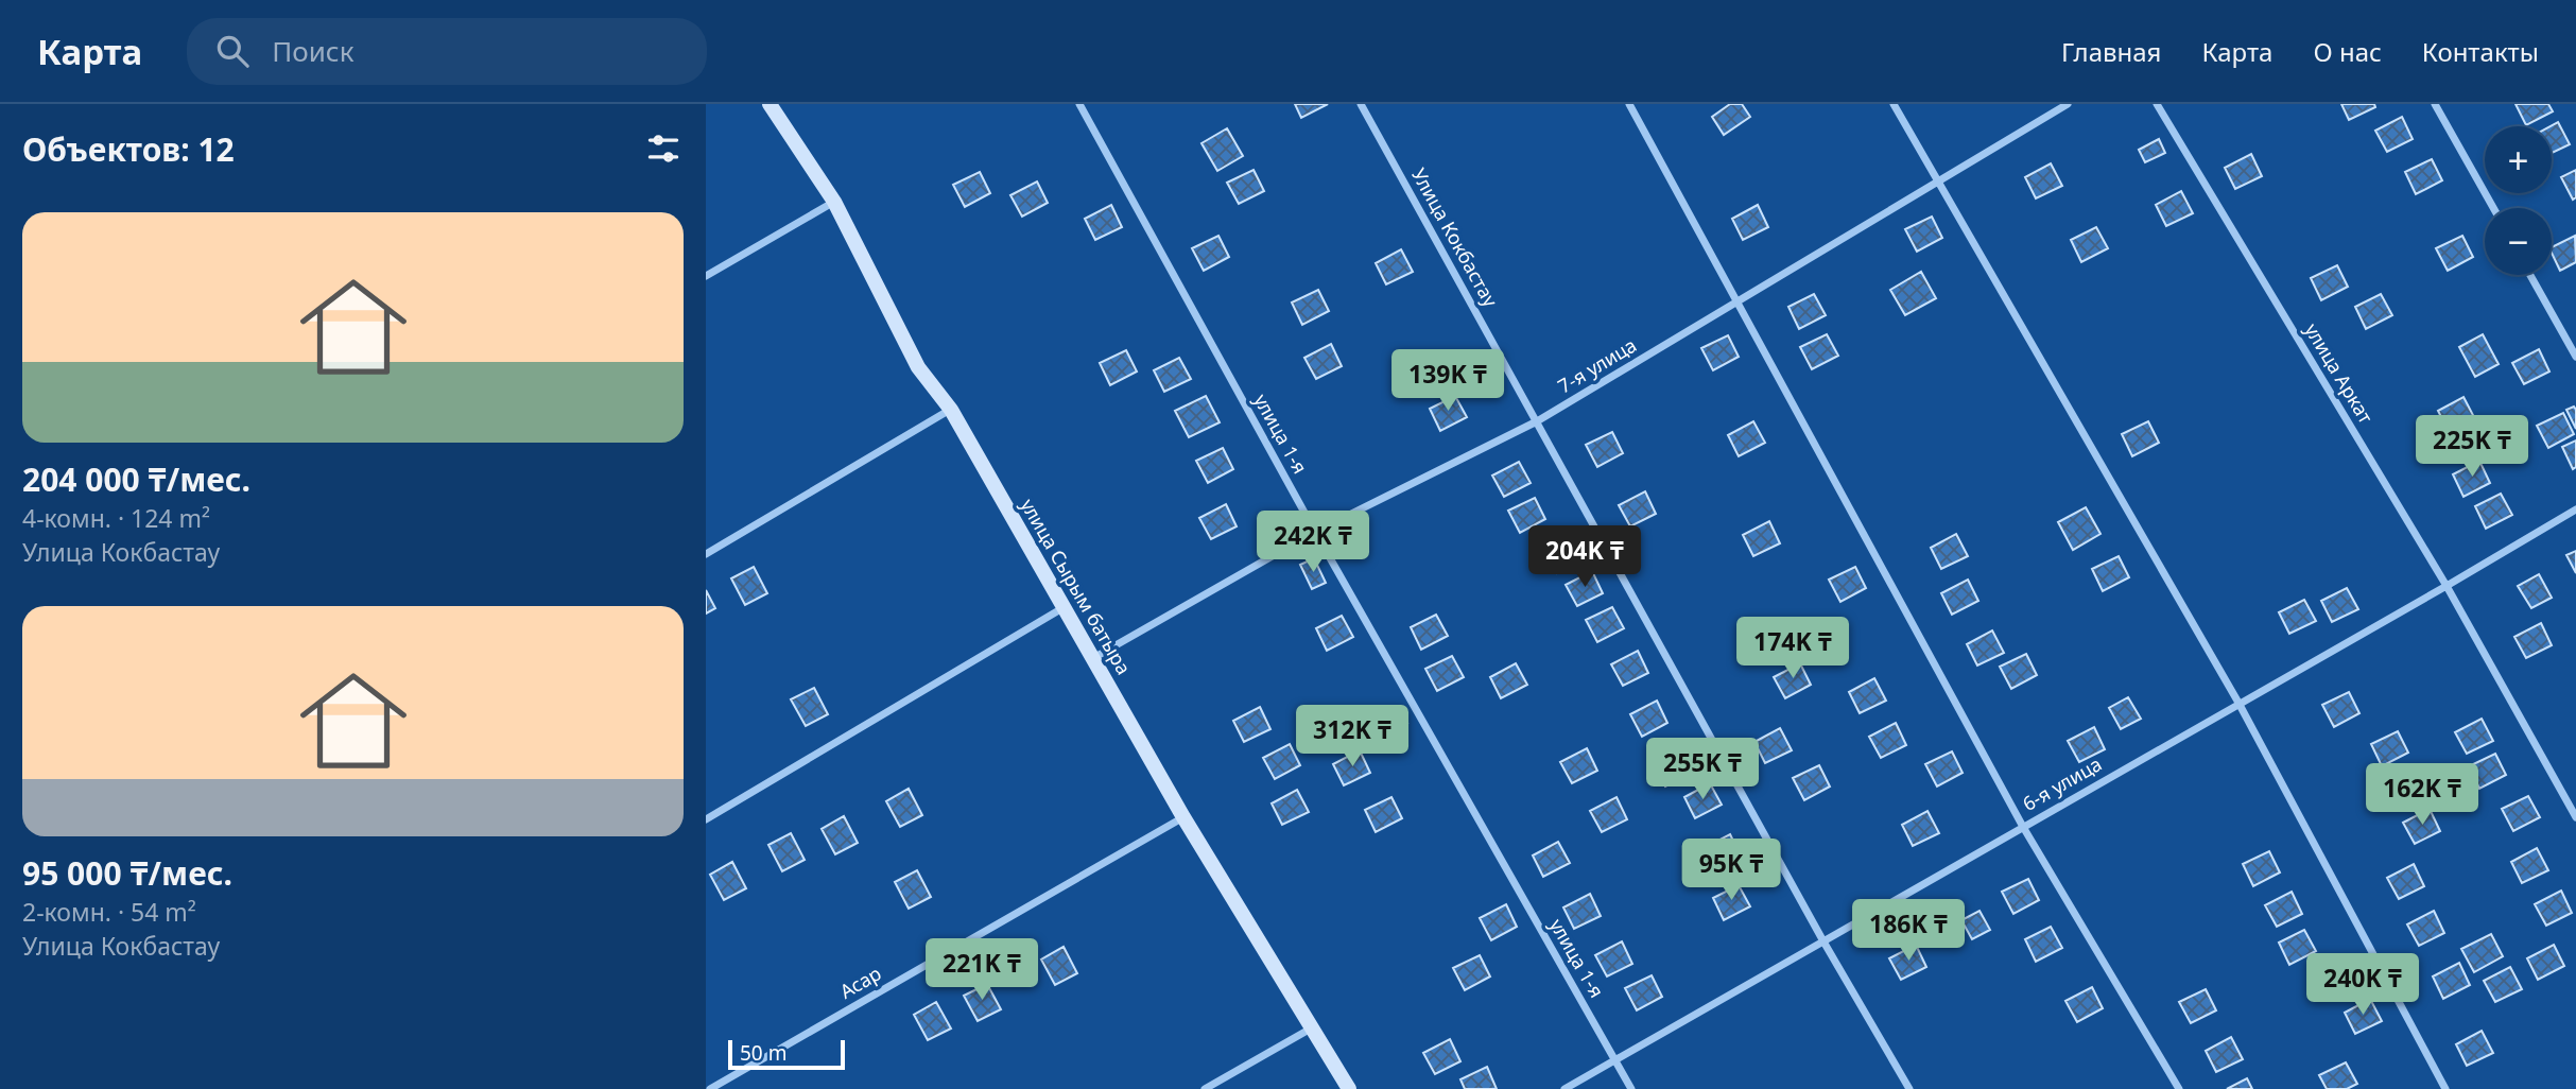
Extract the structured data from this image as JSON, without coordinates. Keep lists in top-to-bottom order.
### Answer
{
  "streets": {
    "street": [
      "Улица Кокбастау",
      "7-я улица",
      "улица Аркат",
      "улица 1-я",
      "улица Сырым батыра",
      "6-я улица",
      "Асар"
    ]
  },
  "crossings": [
    ["Улица Кокбастау", "7-я улица"],
    ["Улица Кокбастау", "6-я улица"],
    ["7-я улица", "улица 1-я"],
    ["7-я улица", "улица Сырым батыра"],
    ["улица Аркат", "6-я улица"],
    ["улица 1-я", "6-я улица"],
    ["улица Сырым батыра", "Асар"]
  ],
  "scale_bar": "50 m",
  "page": {
    "header": "Карта",
    "search": "Поиск",
    "nav": [
      "Главная",
      "Карта",
      "О нас",
      "Контакты"
    ],
    "heading": "Объектов: 12",
    "map_buttons": ["+", "−"],
    "list": [
      {
        "name": "204 000 ₸/мес.",
        "note": "4-комн. · 124 m² · Улица Кокбастау"
      },
      {
        "name": "95 000 ₸/мес.",
        "note": "2-комн. · 54 m² · Улица Кокбастау"
      }
    ],
    "price": [
      "139K ₸",
      "225K ₸",
      "242K ₸",
      "204K ₸",
      "174K ₸",
      "312K ₸",
      "255K ₸",
      "162K ₸",
      "95K ₸",
      "186K ₸",
      "221K ₸",
      "240K ₸"
    ],
    "scale": "50 m"
  }
}
